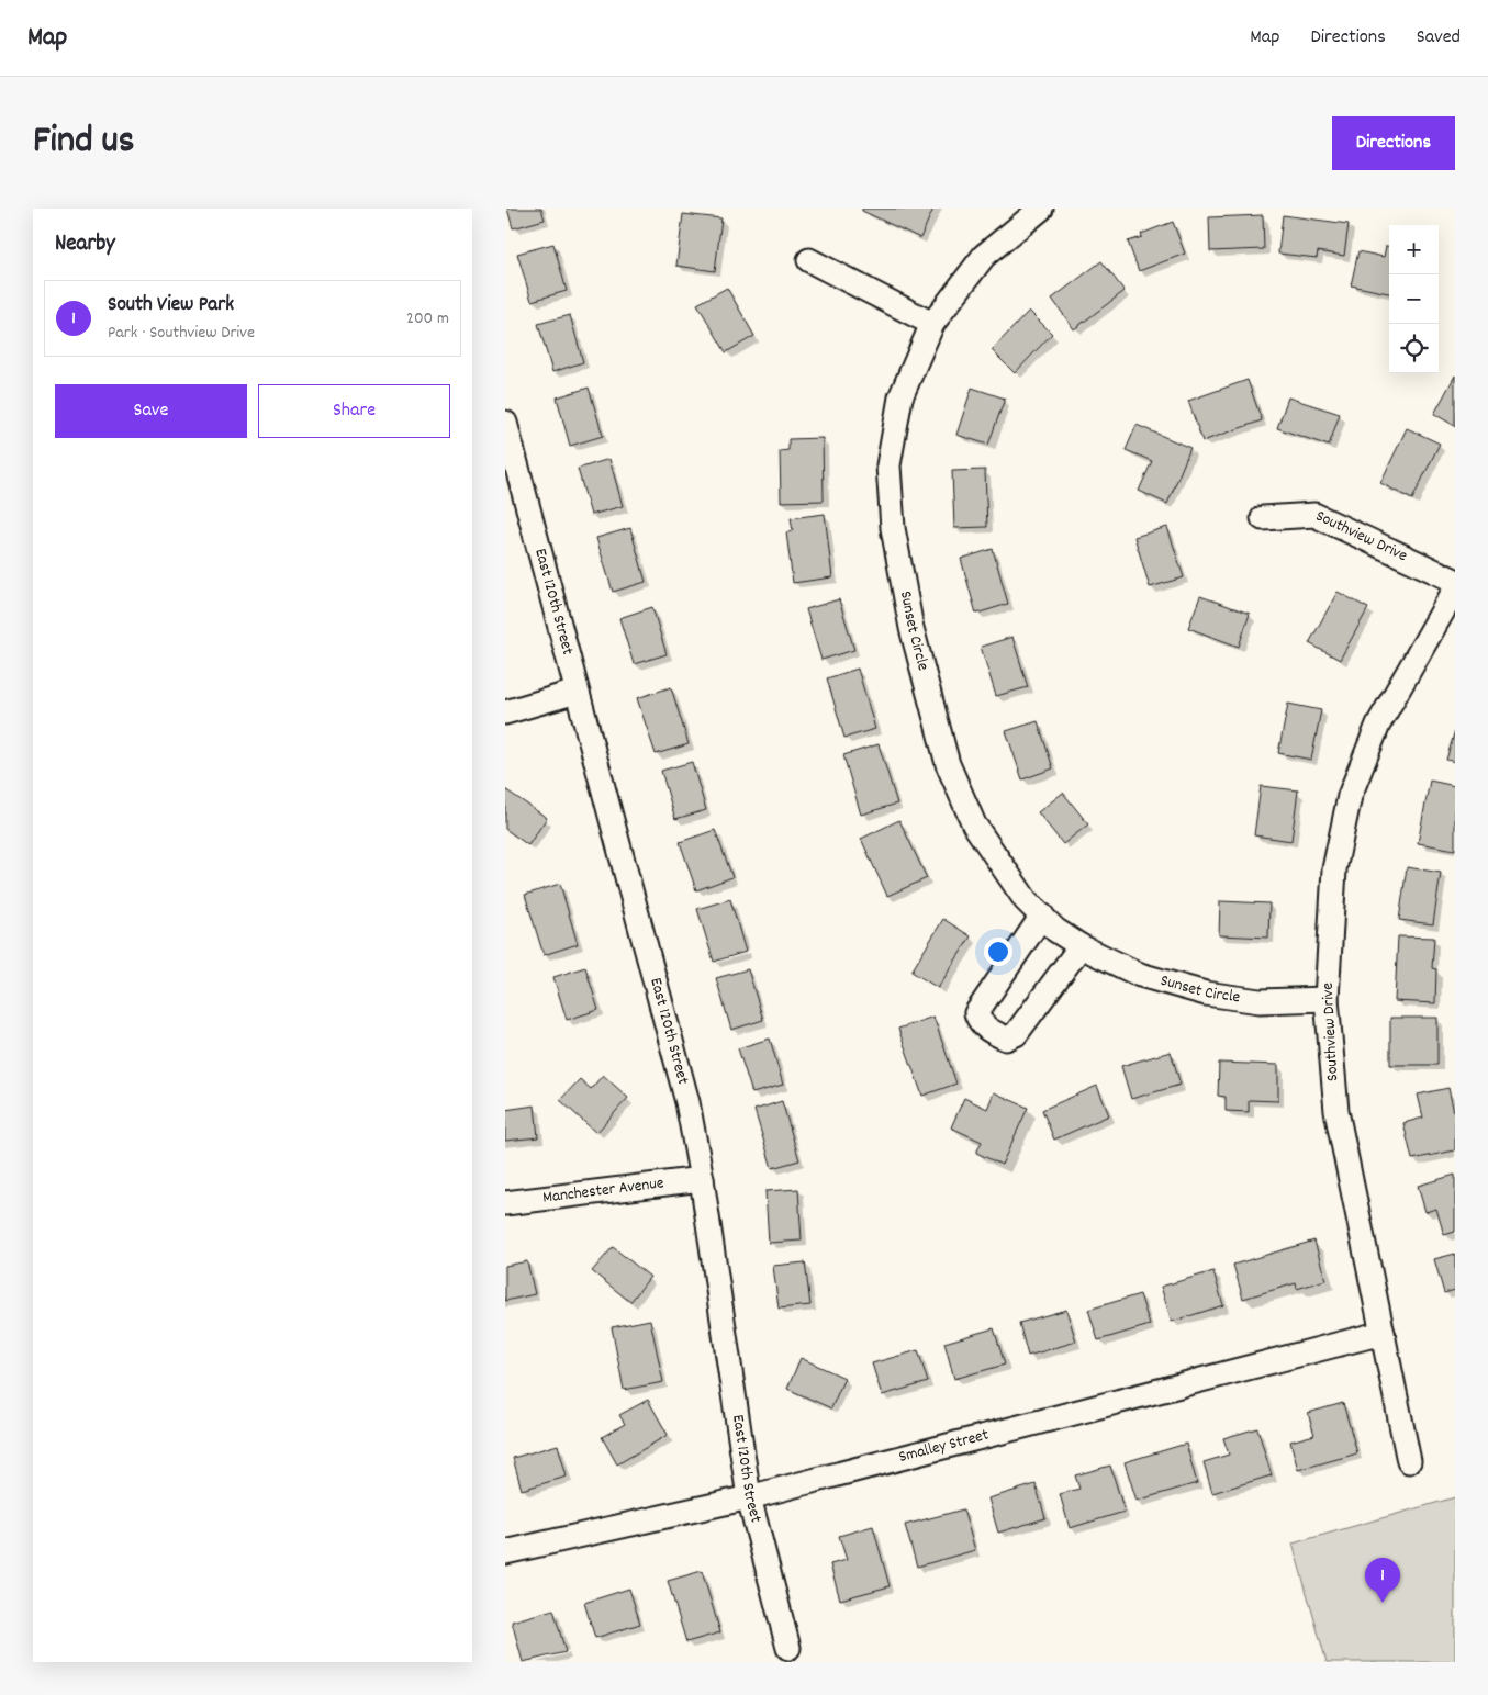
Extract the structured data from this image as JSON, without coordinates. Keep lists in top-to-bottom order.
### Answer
{
  "streets": {
    "street": [
      "Southview Drive",
      "East 120th Street",
      "Sunset Circle",
      "Manchester Avenue",
      "Smalley Street"
    ]
  },
  "crossings": [
    ["Southview Drive", "Sunset Circle"],
    ["Southview Drive", "Smalley Street"],
    ["East 120th Street", "Manchester Avenue"],
    ["East 120th Street", "Smalley Street"]
  ],
  "page": {
    "header": "Map",
    "nav": ["Map", "Directions", "Saved"],
    "title": "Find us",
    "buttons": [
      "Directions",
      ["Save", "Share"]
    ],
    "heading": "Nearby",
    "map_buttons": ["+", "−"],
    "list": [
      {
        "mark": "1",
        "name": "South View Park",
        "note": "Park · Southview Drive",
        "value": "200 m"
      }
    ],
    "pins": "1"
  }
}
